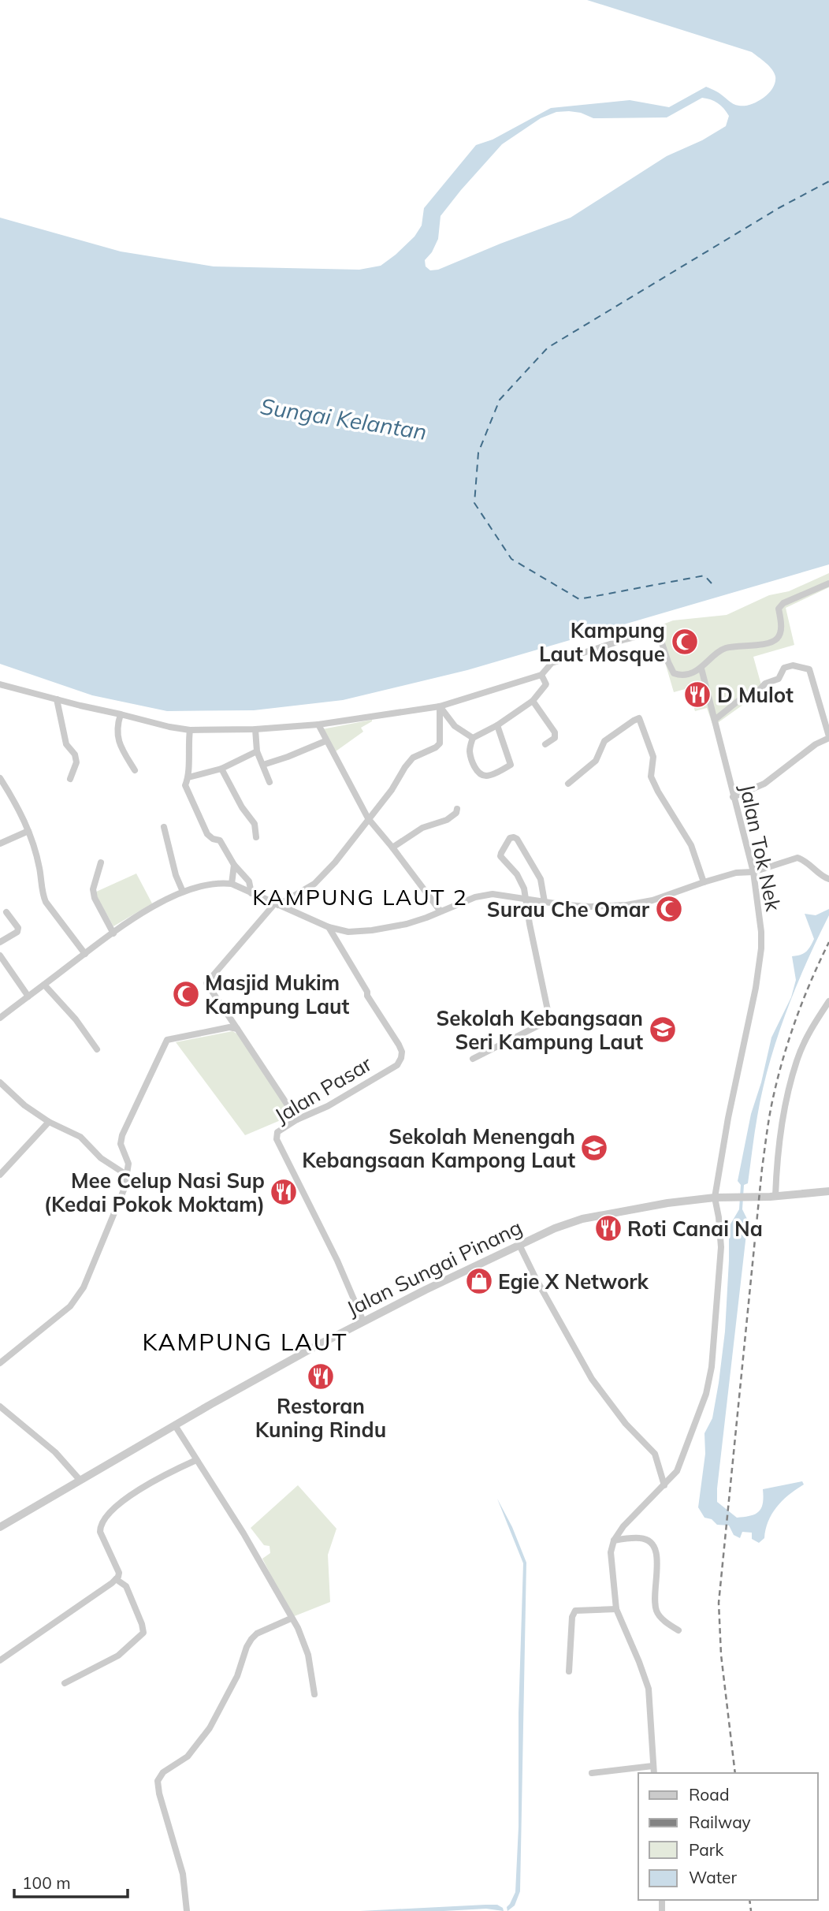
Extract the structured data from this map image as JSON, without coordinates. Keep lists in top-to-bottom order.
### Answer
{
  "streets": {
    "street": ["Jalan Tok Nek", "Jalan Pasar", "Jalan Sungai Pinang"]
  },
  "crossings": [
    ["Jalan Tok Nek", "Jalan Sungai Pinang"],
    ["Jalan Pasar", "Jalan Sungai Pinang"]
  ],
  "districts": ["KAMPUNG LAUT 2", "KAMPUNG LAUT"],
  "water": ["Sungai Kelantan"],
  "places": {
    "mosque": ["Kampung Laut Mosque", "Surau Che Omar", "Masjid Mukim Kampung Laut"],
    "restaurant": [
      "D Mulot",
      "Mee Celup Nasi Sup (Kedai Pokok Moktam)",
      "Roti Canai Na",
      "Restoran Kuning Rindu"
    ],
    "school or university": ["Sekolah Kebangsaan Seri Kampung Laut", "Sekolah Menengah Kebangsaan Kampong Laut"],
    "shop": ["Egie X Network"]
  },
  "legend": [
    "Road",
    "Railway",
    "Park",
    "Water"
  ],
  "scale_bar": "100 m"
}
